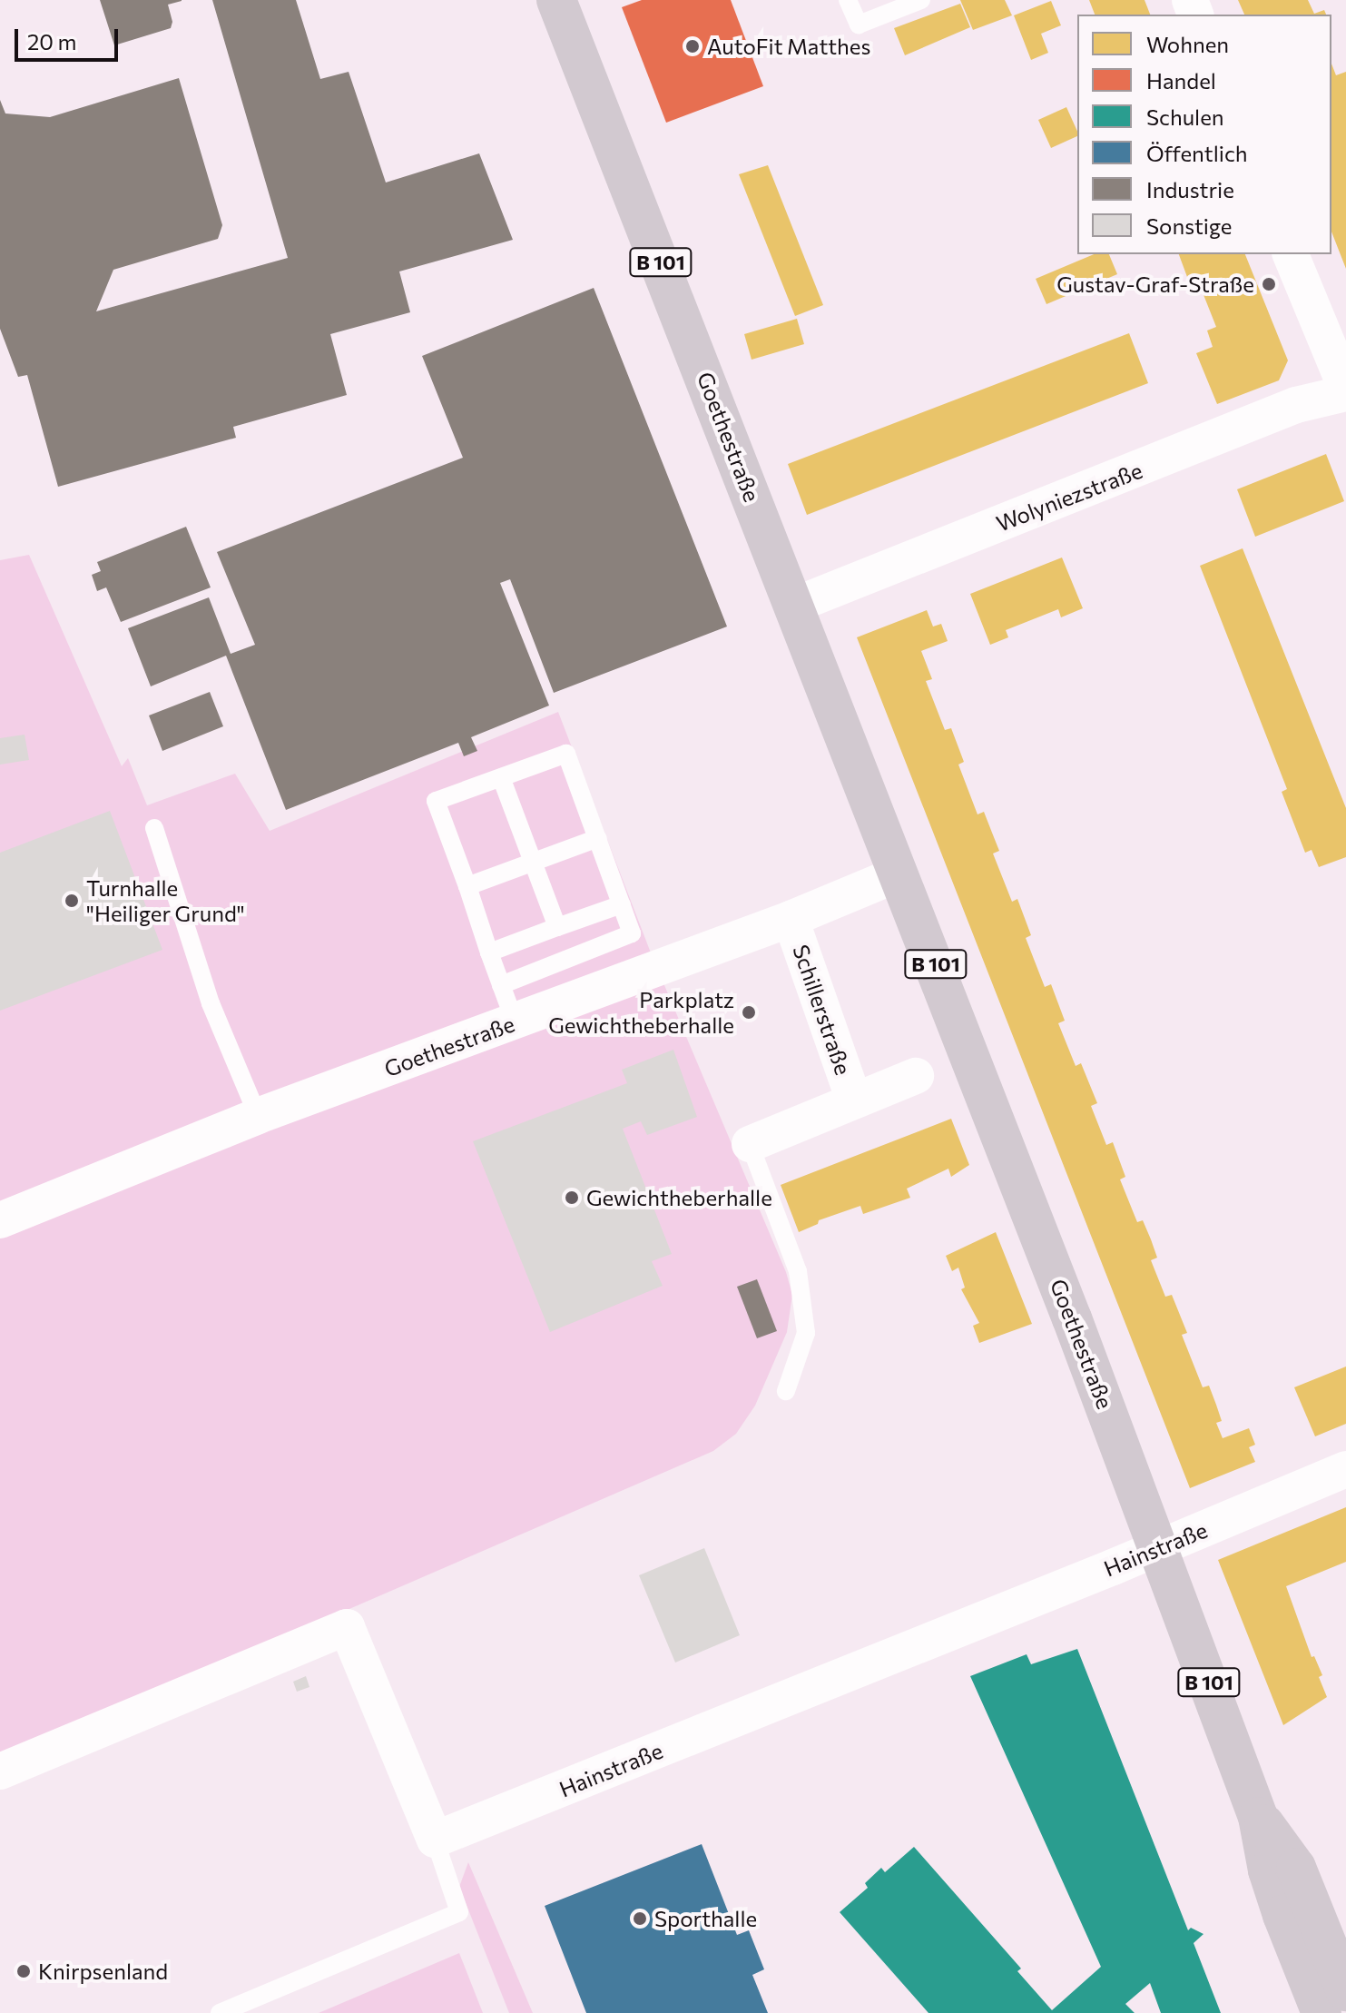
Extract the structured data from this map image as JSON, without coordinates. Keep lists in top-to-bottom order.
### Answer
{
  "streets": {
    "main road": ["B 101", "Goethestraße"],
    "street": ["Wolyniezstraße", "Schillerstraße", "Hainstraße"]
  },
  "crossings": [
    ["Goethestraße", "Wolyniezstraße"],
    ["Goethestraße", "Schillerstraße"],
    ["Goethestraße", "Hainstraße"]
  ],
  "places": [
    "AutoFit Matthes",
    "Gustav-Graf-Straße",
    "Turnhalle \"Heiliger Grund\"",
    "Parkplatz Gewichtheberhalle",
    "Gewichtheberhalle",
    "Sporthalle",
    "Knirpsenland"
  ],
  "legend": [
    "Wohnen",
    "Handel",
    "Schulen",
    "Öffentlich",
    "Industrie",
    "Sonstige"
  ],
  "scale_bar": "20 m"
}
